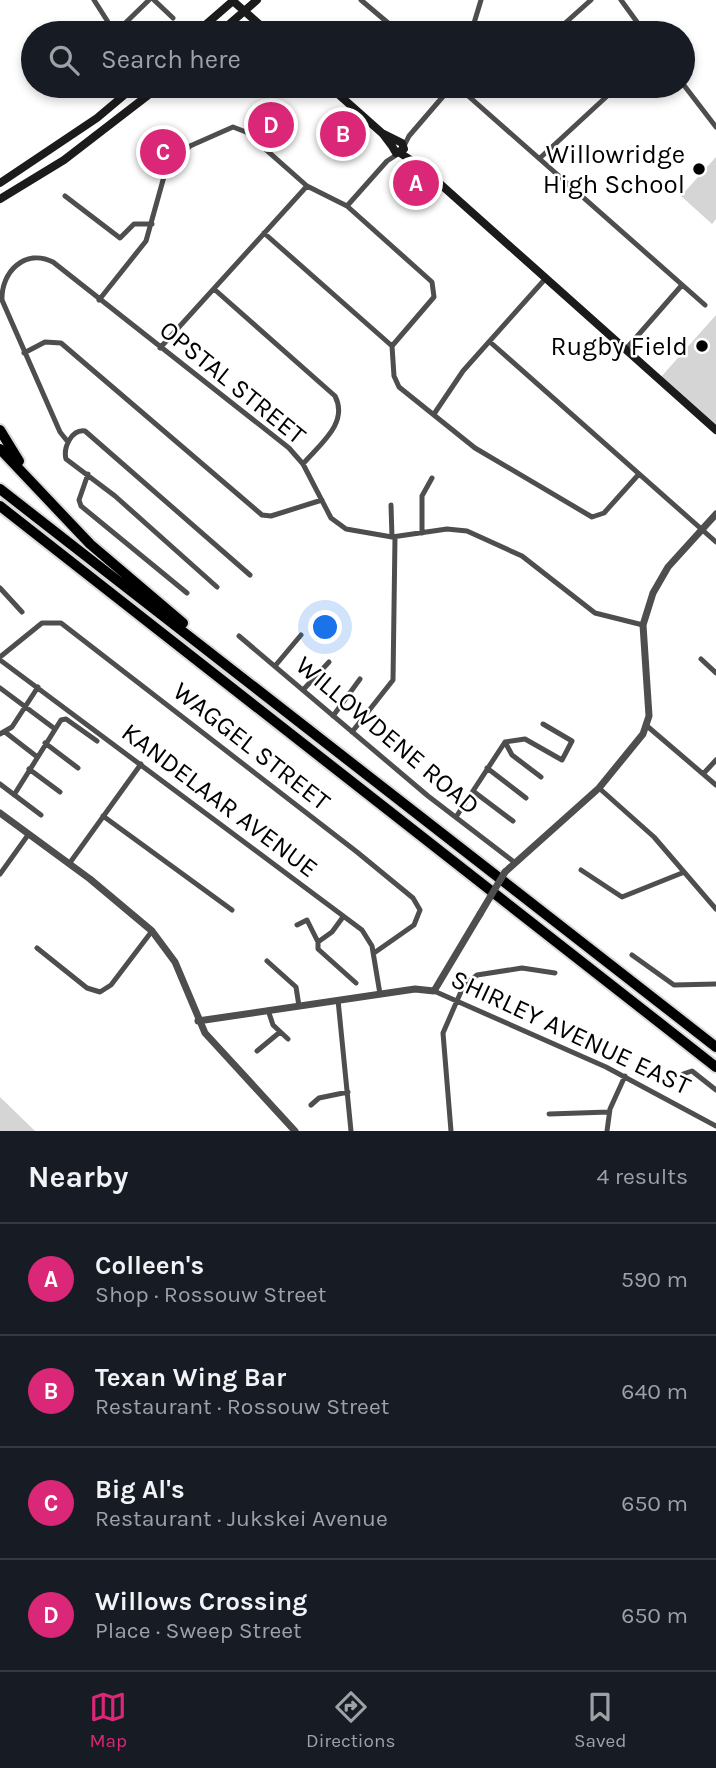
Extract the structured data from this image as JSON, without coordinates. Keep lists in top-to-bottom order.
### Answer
{
  "streets": {
    "street": [
      "OPSTAL STREET",
      "WILLOWDENE ROAD",
      "WAGGEL STREET",
      "KANDELAAR AVENUE",
      "SHIRLEY AVENUE EAST"
    ]
  },
  "crossings": [
    ["WAGGEL STREET", "KANDELAAR AVENUE"],
    ["KANDELAAR AVENUE", "SHIRLEY AVENUE EAST"]
  ],
  "places": ["Willowridge High School", "Rugby Field"],
  "page": {
    "search": "Search here",
    "pins": [
      "D",
      "B",
      "C",
      "A"
    ],
    "heading": ["Nearby", "4 results"],
    "list": [
      {
        "mark": "A",
        "name": "Colleen's",
        "note": "Shop · Rossouw Street",
        "value": "590 m"
      },
      {
        "mark": "B",
        "name": "Texan Wing Bar",
        "note": "Restaurant · Rossouw Street",
        "value": "640 m"
      },
      {
        "mark": "C",
        "name": "Big Al's",
        "note": "Restaurant · Jukskei Avenue",
        "value": "650 m"
      },
      {
        "mark": "D",
        "name": "Willows Crossing",
        "note": "Place · Sweep Street",
        "value": "650 m"
      }
    ],
    "nav": ["Map", "Directions", "Saved"]
  }
}
